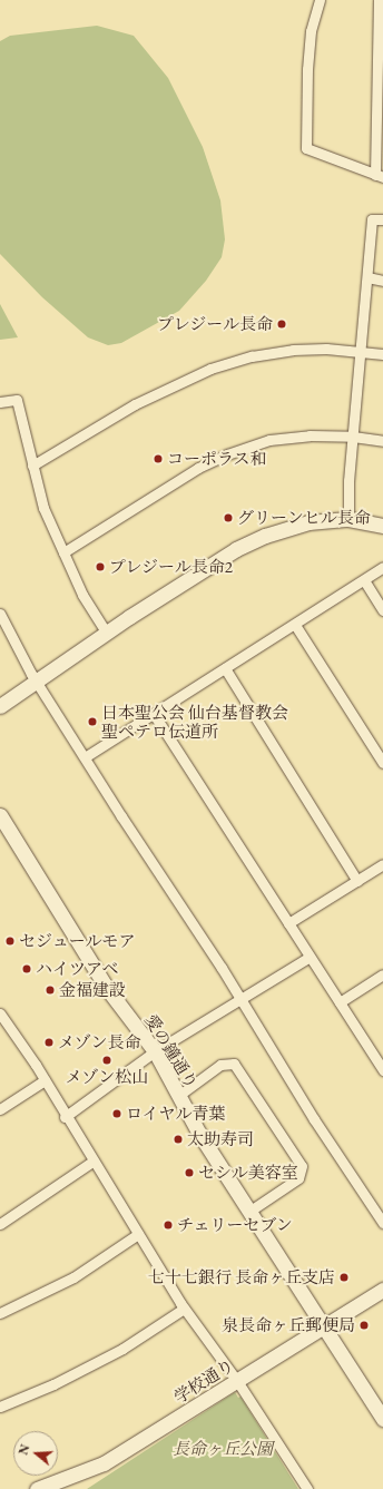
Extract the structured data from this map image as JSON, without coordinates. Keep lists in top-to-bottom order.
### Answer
{
  "streets": {
    "street": ["愛の鐘通り", "学校通り"]
  },
  "crossings": [
    ["愛の鐘通り", "学校通り"]
  ],
  "parks": ["長命ヶ丘公園"],
  "places": [
    "プレジール長命",
    "コーポラス和",
    "グリーンヒル長命",
    "プレジール長命2",
    "日本聖公会 仙台基督教会 聖ペテロ伝道所",
    "セジュールモア",
    "ハイツアベ",
    "金福建設",
    "メゾン長命",
    "メゾン松山",
    "ロイヤル青葉",
    "太助寿司",
    "セシル美容室",
    "チェリーセブン",
    "七十七銀行 長命ヶ丘支店",
    "泉長命ヶ丘郵便局"
  ],
  "north": "left"
}
